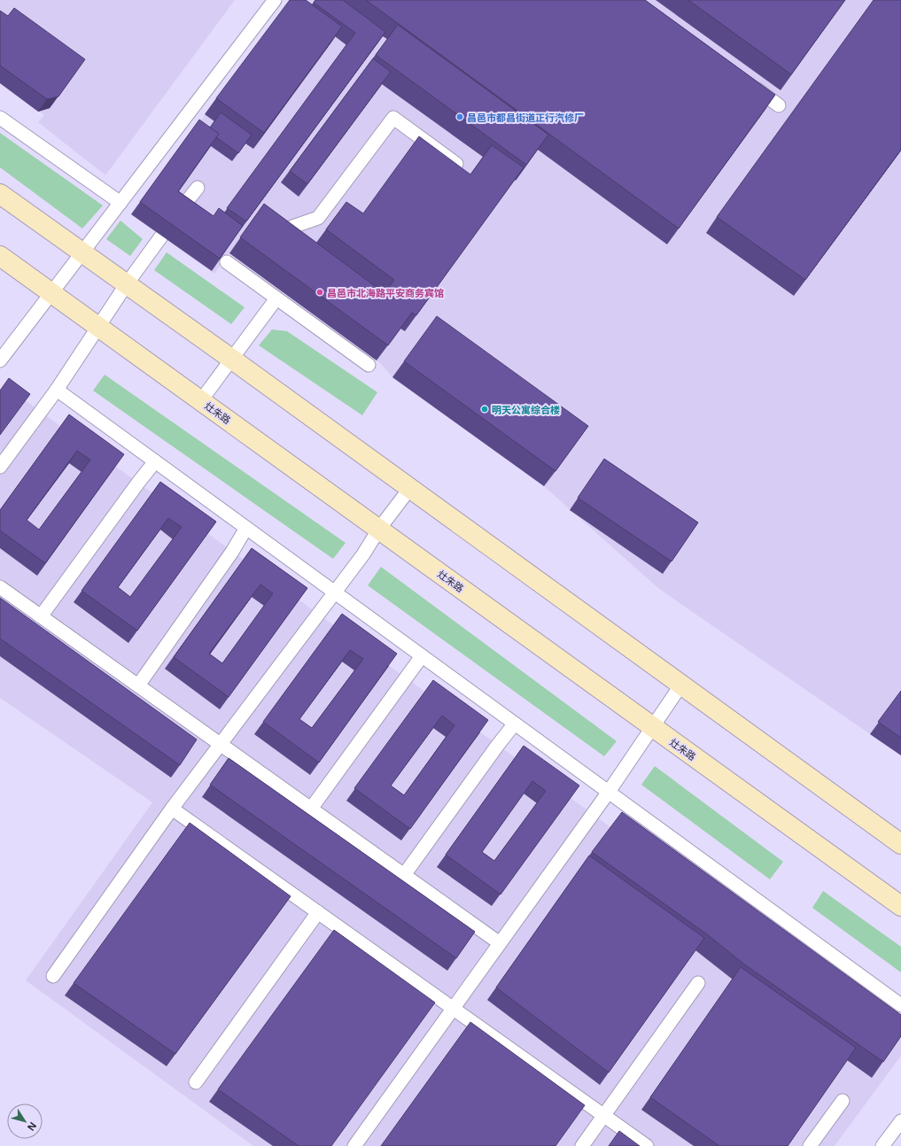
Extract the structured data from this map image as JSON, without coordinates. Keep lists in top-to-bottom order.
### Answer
{
  "streets": {
    "main road": ["灶朱路"]
  },
  "places": ["昌邑市都昌街道正行汽修厂", "昌邑市北海路平安商务宾馆", "明天公寓综合楼"],
  "north": "bottom right"
}
